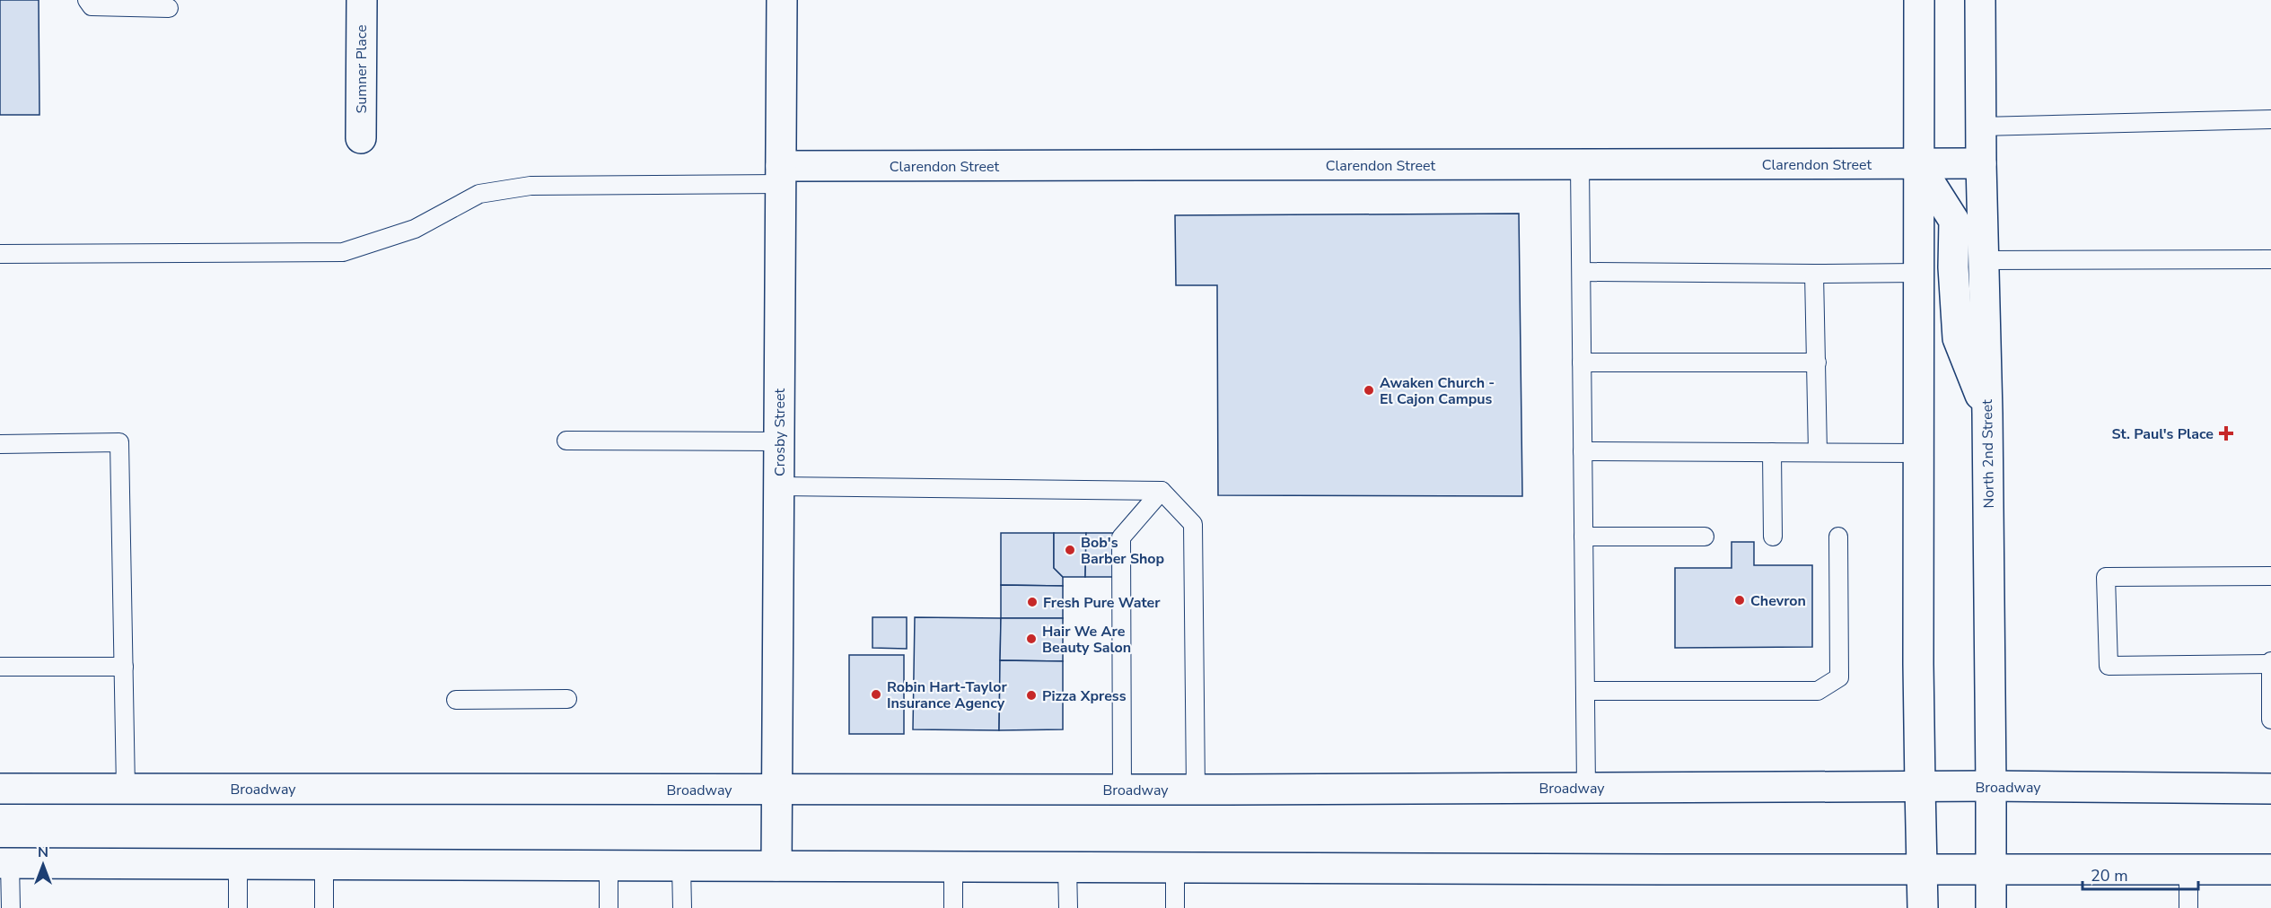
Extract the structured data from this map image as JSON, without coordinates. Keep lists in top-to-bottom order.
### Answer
{
  "streets": {
    "main road": [
      "Sumner Place",
      "Clarendon Street",
      "Crosby Street",
      "North 2nd Street",
      "Broadway"
    ]
  },
  "crossings": [
    ["Clarendon Street", "Crosby Street"],
    ["Clarendon Street", "North 2nd Street"],
    ["Crosby Street", "Broadway"],
    ["North 2nd Street", "Broadway"]
  ],
  "places": {
    "other": [
      "Awaken Church - El Cajon Campus",
      "Bob's Barber Shop",
      "Chevron",
      "Fresh Pure Water",
      "Hair We Are Beauty Salon",
      "Robin Hart-Taylor Insurance Agency",
      "Pizza Xpress"
    ],
    "health": ["St. Paul's Place"]
  },
  "scale_bar": "20 m",
  "north": "top"
}
